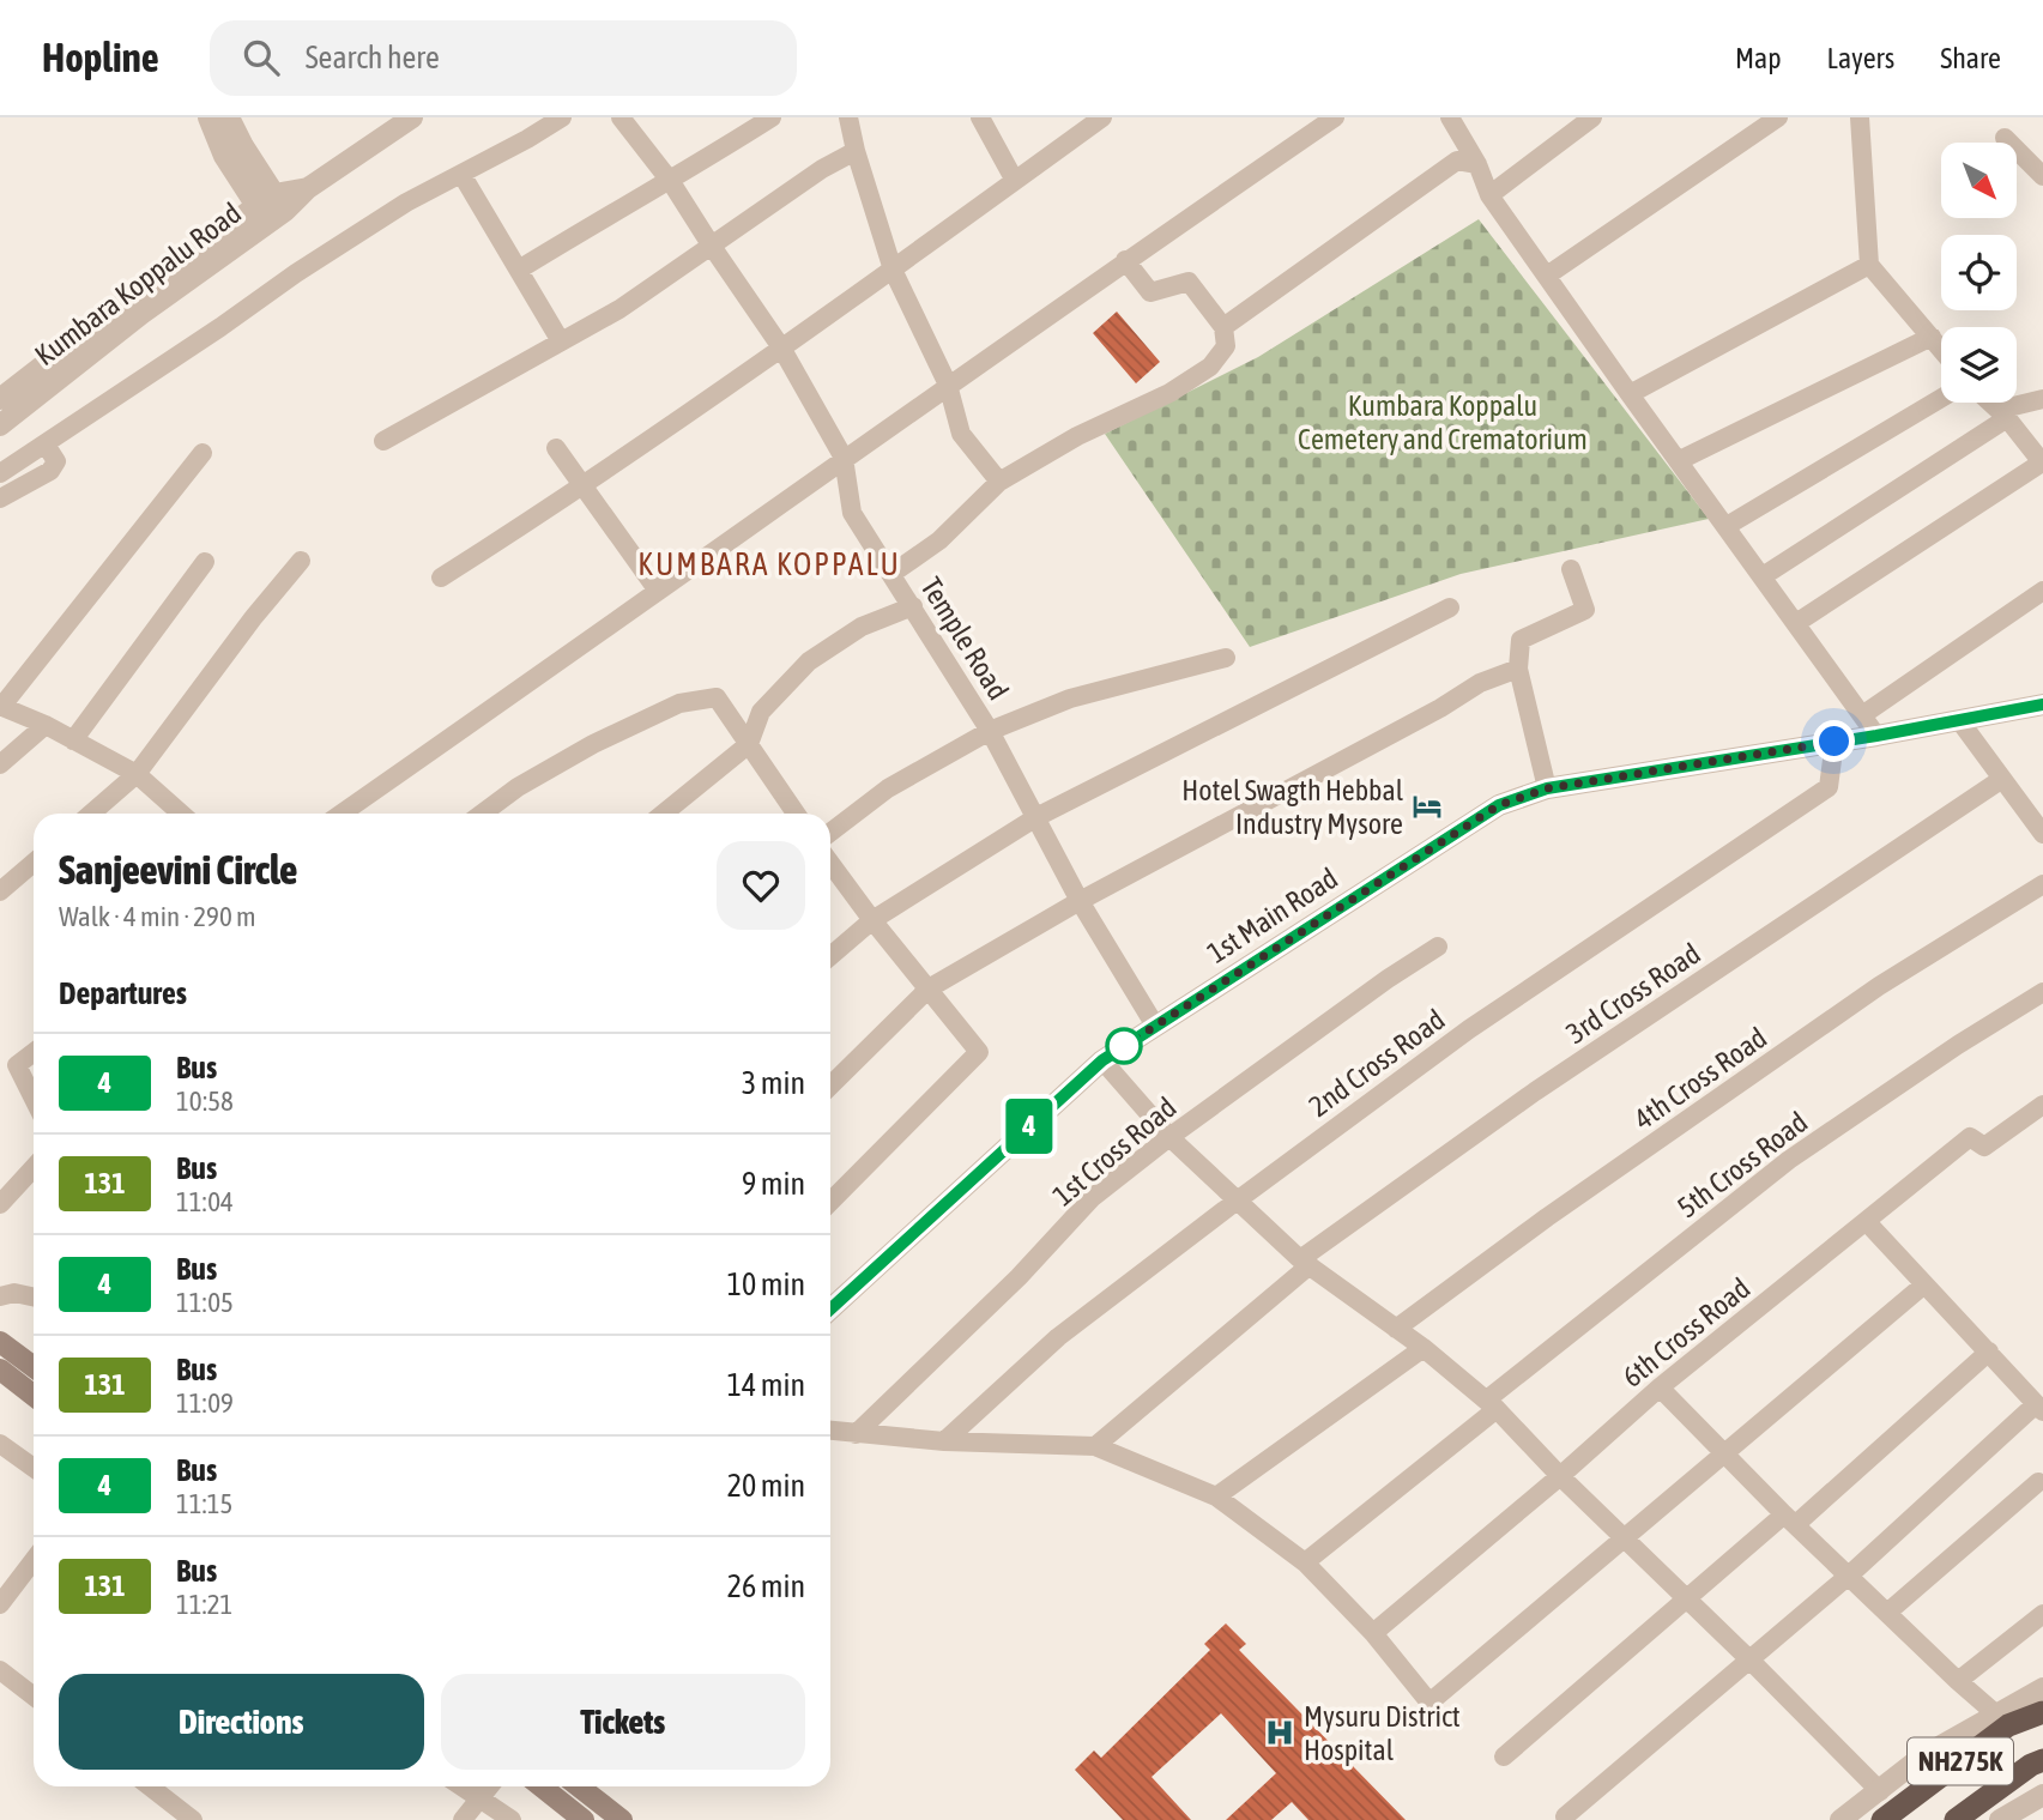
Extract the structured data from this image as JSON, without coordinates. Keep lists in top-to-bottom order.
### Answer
{
  "streets": {
    "highway": ["NH275K"],
    "street": [
      "Kumbara Koppalu Road",
      "Temple Road",
      "1st Main Road",
      "3rd Cross Road",
      "2nd Cross Road",
      "4th Cross Road",
      "1st Cross Road",
      "5th Cross Road",
      "6th Cross Road"
    ]
  },
  "crossings": [
    ["Temple Road", "1st Main Road"],
    ["1st Main Road", "2nd Cross Road"]
  ],
  "districts": ["KUMBARA KOPPALU"],
  "parks": ["Kumbara Koppalu Cemetery and Crematorium"],
  "places": {
    "hotel": ["Hotel Swagth Hebbal Industry Mysore"],
    "hospital": ["Mysuru District Hospital"]
  },
  "lines": ["bus line 4"],
  "north": "bottom right",
  "page": {
    "header": "Hopline",
    "search": "Search here",
    "nav": ["Map", "Layers", "Share"],
    "on_map": "4",
    "heading": [
      ["Sanjeevini Circle", "Walk · 4 min · 290 m"],
      "Departures"
    ],
    "list": [
      {
        "mark": "4",
        "name": "Bus",
        "note": "10:58",
        "value": "3 min"
      },
      {
        "mark": "131",
        "name": "Bus",
        "note": "11:04",
        "value": "9 min"
      },
      {
        "mark": "4",
        "name": "Bus",
        "note": "11:05",
        "value": "10 min"
      },
      {
        "mark": "131",
        "name": "Bus",
        "note": "11:09",
        "value": "14 min"
      },
      {
        "mark": "4",
        "name": "Bus",
        "note": "11:15",
        "value": "20 min"
      },
      {
        "mark": "131",
        "name": "Bus",
        "note": "11:21",
        "value": "26 min"
      }
    ],
    "buttons": ["Directions", "Tickets"]
  }
}
